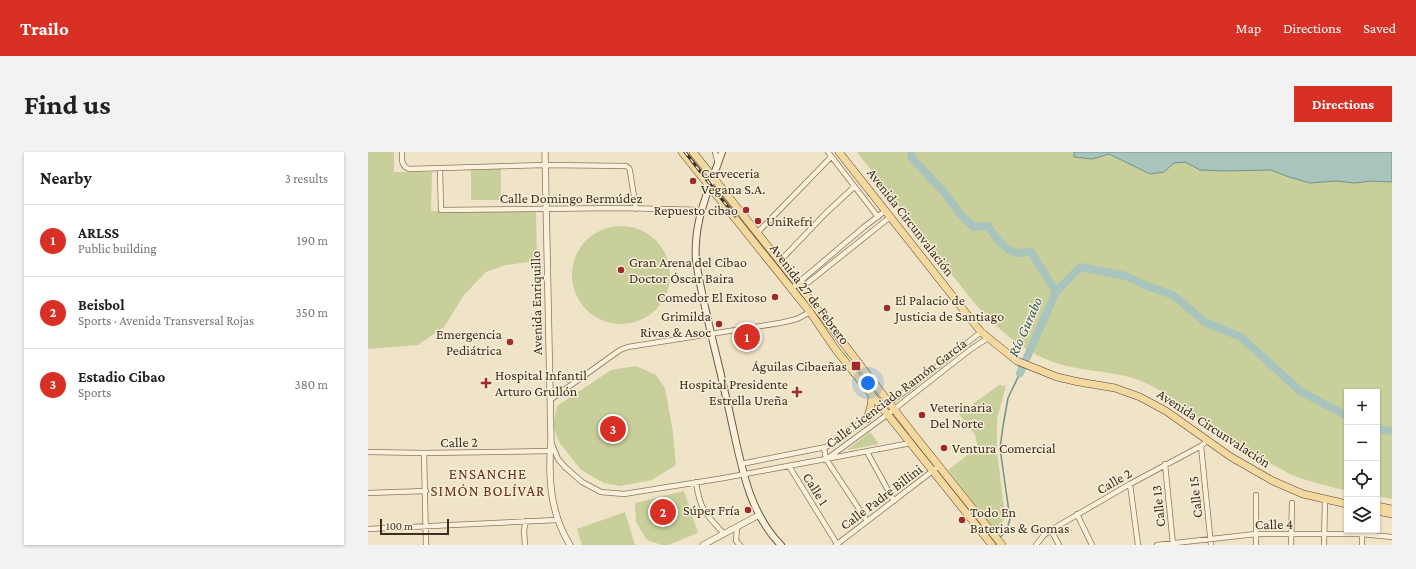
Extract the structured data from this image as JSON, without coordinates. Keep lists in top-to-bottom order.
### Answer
{
  "streets": {
    "main road": ["Avenida Circunvalación", "Avenida 27 de Febrero"],
    "street": [
      "Calle Domingo Bermúdez",
      "Avenida Enriquillo",
      "Calle Licenciado Ramón García",
      "Calle 2",
      "Calle 1",
      "Calle Padre Billini",
      "Calle 15",
      "Calle 13",
      "Calle 4"
    ]
  },
  "crossings": [
    ["Calle Domingo Bermúdez", "Avenida Enriquillo"],
    ["Avenida Circunvalación", "Calle Licenciado Ramón García"],
    ["Avenida Circunvalación", "Calle 2"],
    ["Avenida Circunvalación", "Calle 15"],
    ["Avenida 27 de Febrero", "Calle Licenciado Ramón García"],
    ["Avenida 27 de Febrero", "Calle Padre Billini"],
    ["Avenida Enriquillo", "Calle Licenciado Ramón García"],
    ["Avenida Enriquillo", "Calle 2"],
    ["Calle Licenciado Ramón García", "Calle 1"],
    ["Calle 2", "Calle 15"],
    ["Calle 2", "Calle 13"],
    ["Calle 1", "Calle Padre Billini"],
    ["Calle 15", "Calle 4"],
    ["Calle 13", "Calle 4"]
  ],
  "districts": ["ENSANCHE SIMÓN BOLÍVAR"],
  "water": ["Río Gurabo"],
  "places": {
    "other": [
      "Cerveceria Vegana S.A.",
      "Repuesto cibao",
      "UniRefri",
      "Gran Arena del Cibao Doctor Óscar Baira",
      "Comedor El Exitoso",
      "El Palacio de Justicia de Santiago",
      "Grimilda Rivas & Asoc",
      "Emergencia Pediátrica",
      "Veterinaria Del Norte",
      "Ventura Comercial",
      "Súper Fría",
      "Todo En Baterias & Gomas"
    ],
    "transit": ["Águilas Cibaeñas"],
    "health": ["Hospital Infantil Arturo Grullón", "Hospital Presidente Estrella Ureña"]
  },
  "scale_bar": "100 m",
  "page": {
    "header": "Trailo",
    "nav": ["Map", "Directions", "Saved"],
    "buttons": "Directions",
    "title": "Find us",
    "heading": ["Nearby", "3 results"],
    "list": [
      {
        "mark": "1",
        "name": "ARLSS",
        "note": "Public building",
        "value": "190 m"
      },
      {
        "mark": "2",
        "name": "Beisbol",
        "note": "Sports · Avenida Transversal Rojas",
        "value": "350 m"
      },
      {
        "mark": "3",
        "name": "Estadio Cibao",
        "note": "Sports",
        "value": "380 m"
      }
    ],
    "pins": ["1", "3", "2"],
    "map_buttons": ["+", "−"],
    "scale": "100 m"
  }
}
